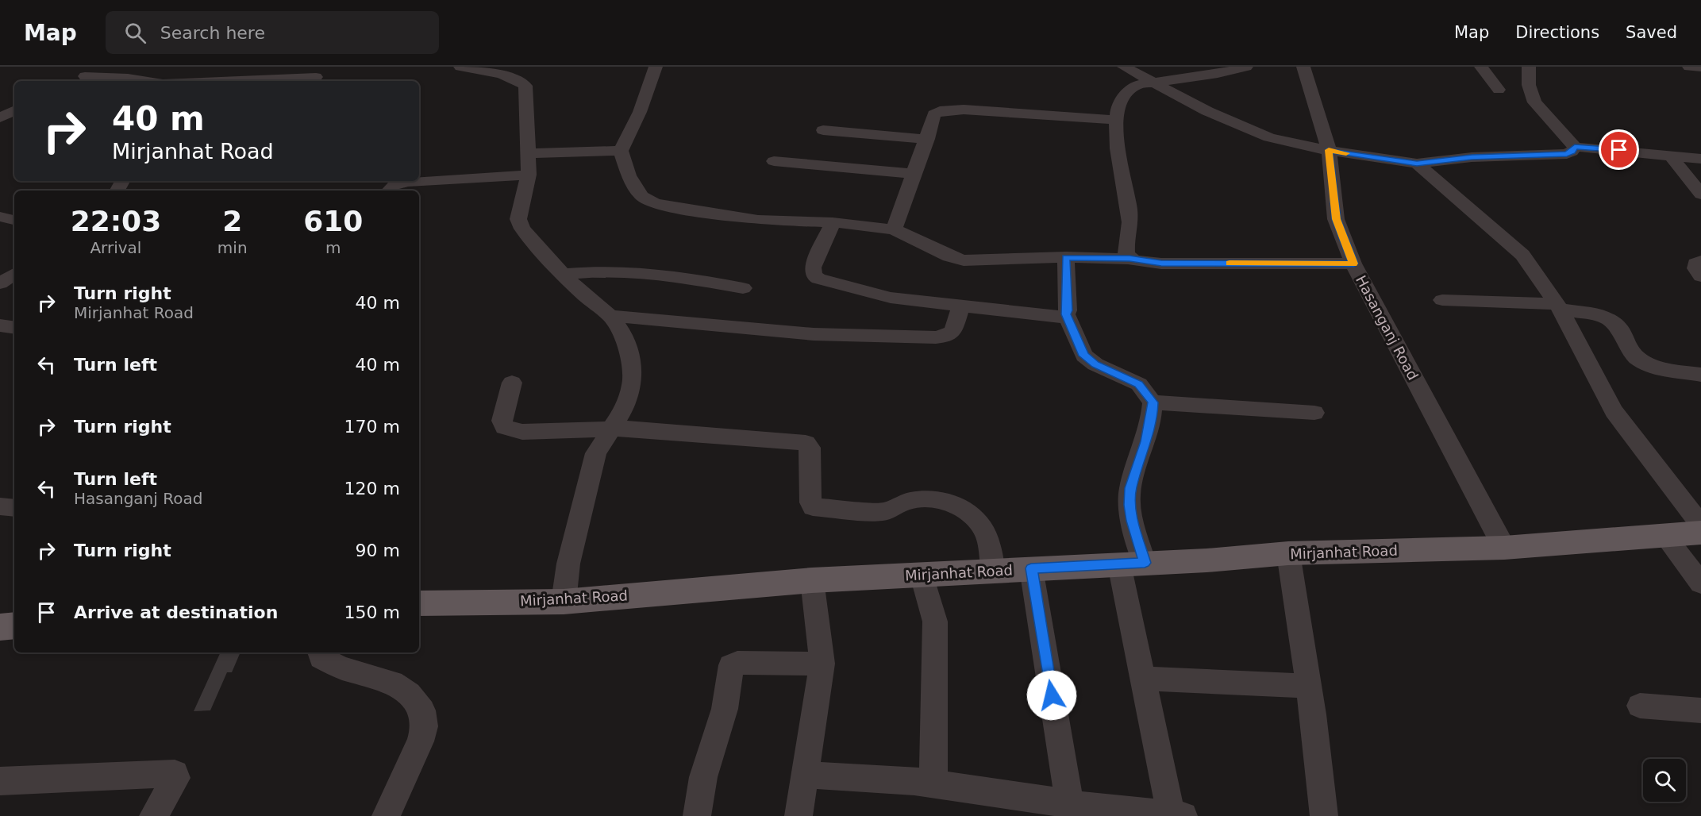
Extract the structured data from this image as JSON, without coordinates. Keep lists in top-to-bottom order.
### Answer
{
  "streets": {
    "main road": ["Mirjanhat Road"],
    "street": ["Hasanganj Road"]
  },
  "crossings": [
    ["Hasanganj Road", "Mirjanhat Road"]
  ],
  "page": {
    "header": "Map",
    "search": "Search here",
    "nav": ["Map", "Directions", "Saved"],
    "turn": ["40 m", "Mirjanhat Road"],
    "eta": [
      "22:03",
      "Arrival",
      "2",
      "min",
      "610",
      "m"
    ],
    "list": [
      {
        "name": "Turn right",
        "note": "Mirjanhat Road",
        "value": "40 m"
      },
      {
        "name": "Turn left",
        "value": "40 m"
      },
      {
        "name": "Turn right",
        "value": "170 m"
      },
      {
        "name": "Turn left",
        "note": "Hasanganj Road",
        "value": "120 m"
      },
      {
        "name": "Turn right",
        "value": "90 m"
      },
      {
        "name": "Arrive at destination",
        "value": "150 m"
      }
    ]
  }
}
